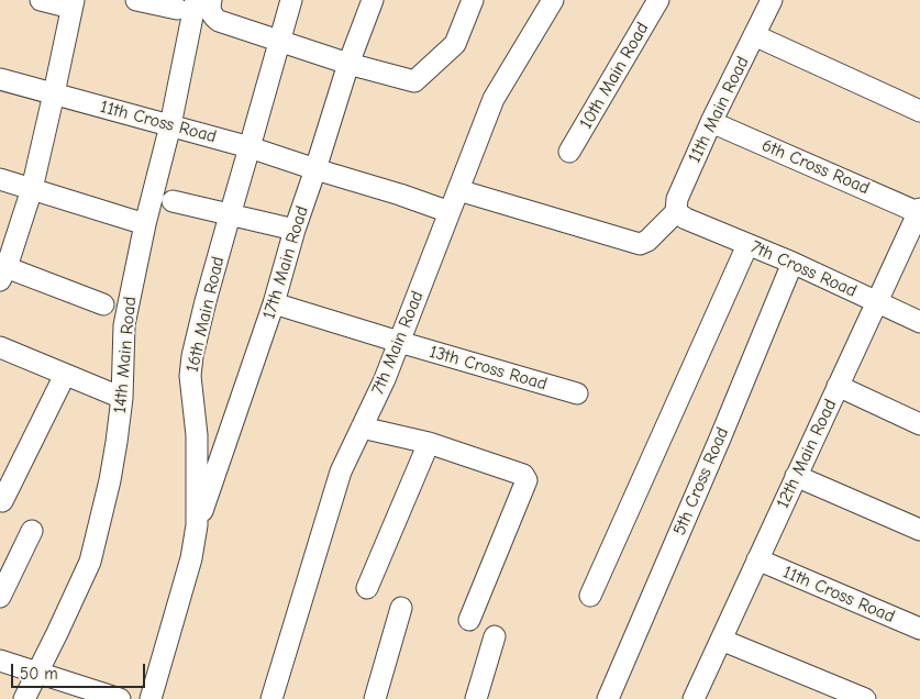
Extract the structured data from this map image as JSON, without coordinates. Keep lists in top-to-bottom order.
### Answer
{
  "streets": {
    "street": [
      "10th Main Road",
      "11th Main Road",
      "11th Cross Road",
      "6th Cross Road",
      "17th Main Road",
      "7th Cross Road",
      "16th Main Road",
      "7th Main Road",
      "14th Main Road",
      "13th Cross Road",
      "12th Main Road",
      "5th Cross Road"
    ]
  },
  "crossings": [
    ["11th Main Road", "6th Cross Road"],
    ["11th Main Road", "7th Cross Road"],
    ["11th Cross Road", "17th Main Road"],
    ["11th Cross Road", "16th Main Road"],
    ["11th Cross Road", "7th Main Road"],
    ["11th Cross Road", "14th Main Road"],
    ["11th Cross Road", "12th Main Road"],
    ["6th Cross Road", "12th Main Road"],
    ["17th Main Road", "16th Main Road"],
    ["17th Main Road", "13th Cross Road"],
    ["7th Cross Road", "12th Main Road"],
    ["7th Cross Road", "5th Cross Road"],
    ["7th Main Road", "13th Cross Road"]
  ],
  "scale_bar": "50 m"
}
